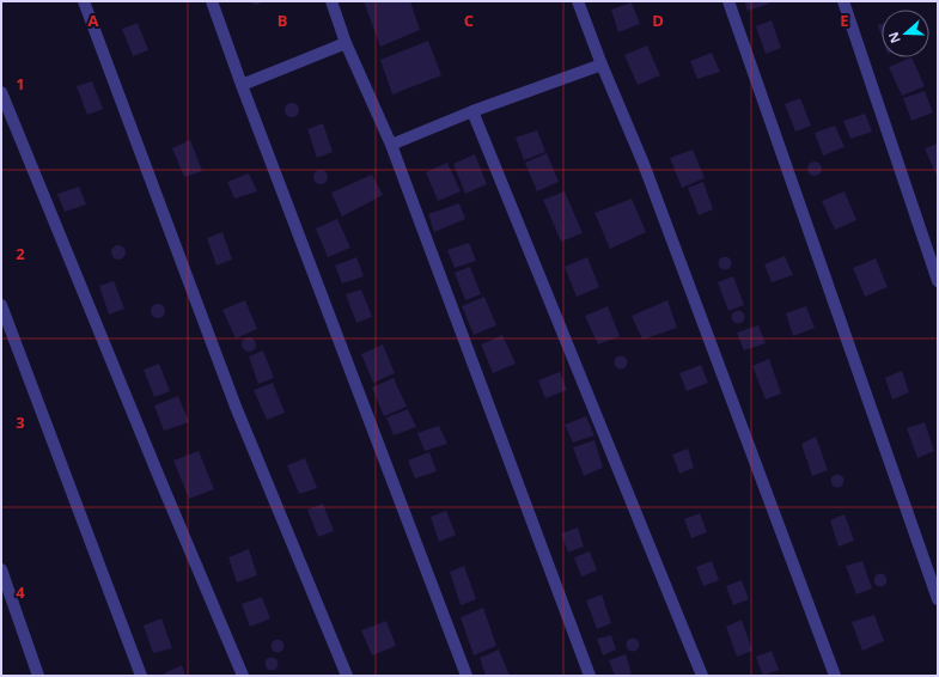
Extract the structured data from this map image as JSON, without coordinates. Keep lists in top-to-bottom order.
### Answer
{
  "north": "left",
  "grid": {
    "columns": [
      "A",
      "B",
      "C",
      "D",
      "E"
    ],
    "rows": [
      "1",
      "2",
      "3",
      "4"
    ]
  }
}
